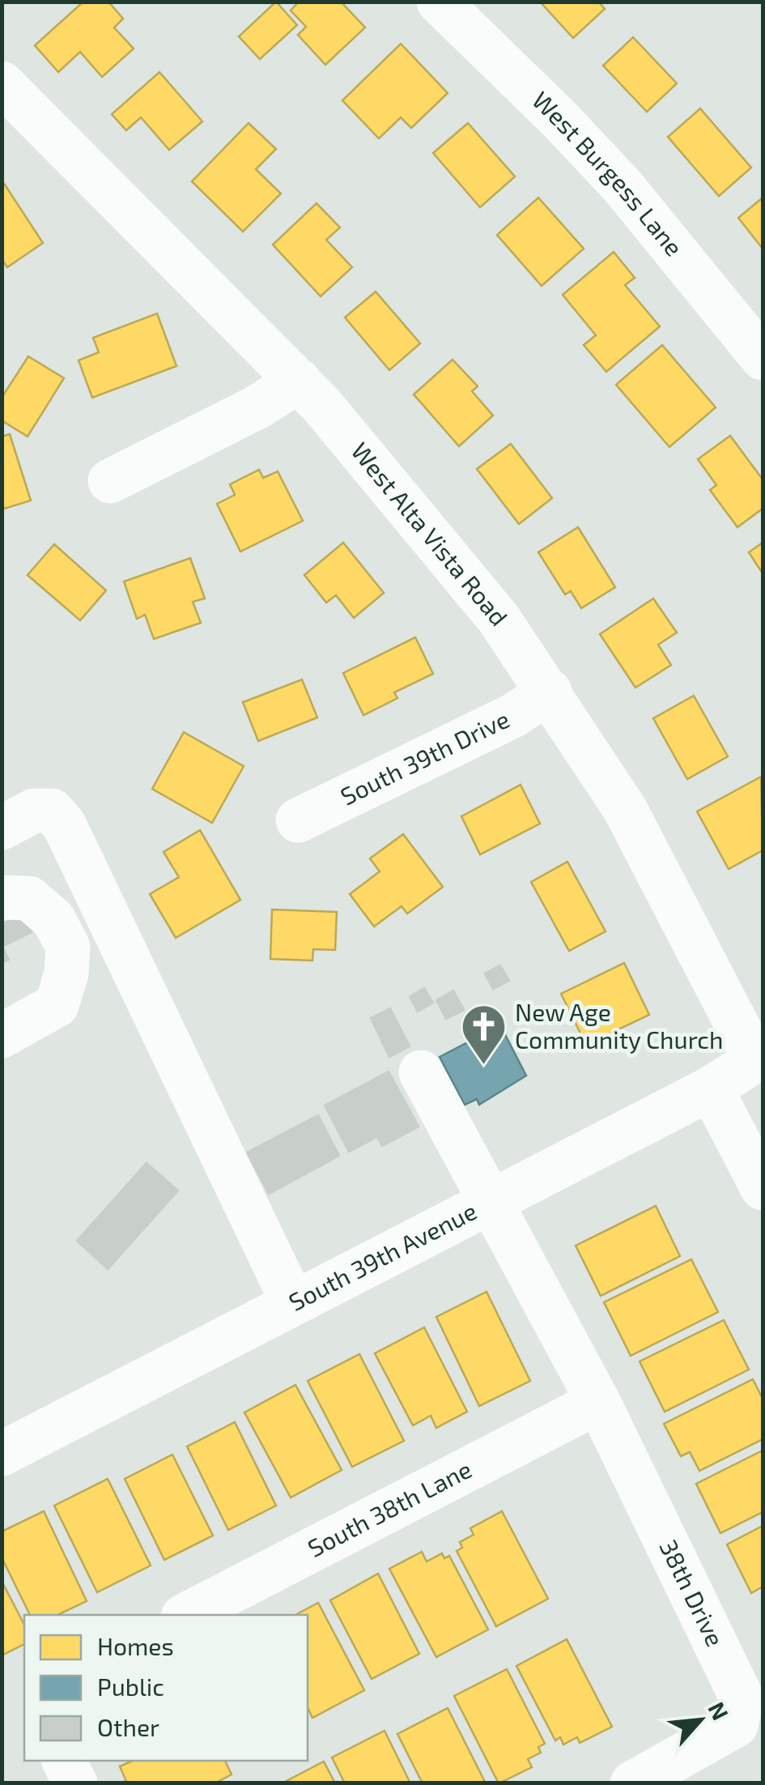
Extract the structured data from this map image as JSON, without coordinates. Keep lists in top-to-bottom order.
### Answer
{
  "streets": {
    "street": [
      "West Burgess Lane",
      "West Alta Vista Road",
      "South 39th Drive",
      "South 39th Avenue",
      "South 38th Lane",
      "38th Drive"
    ]
  },
  "crossings": [
    ["West Alta Vista Road", "South 39th Drive"],
    ["West Alta Vista Road", "South 39th Avenue"],
    ["South 39th Avenue", "38th Drive"],
    ["South 38th Lane", "38th Drive"]
  ],
  "places": {
    "church": ["New Age Community Church"]
  },
  "legend": ["Homes", "Public", "Other"],
  "north": "top right"
}
